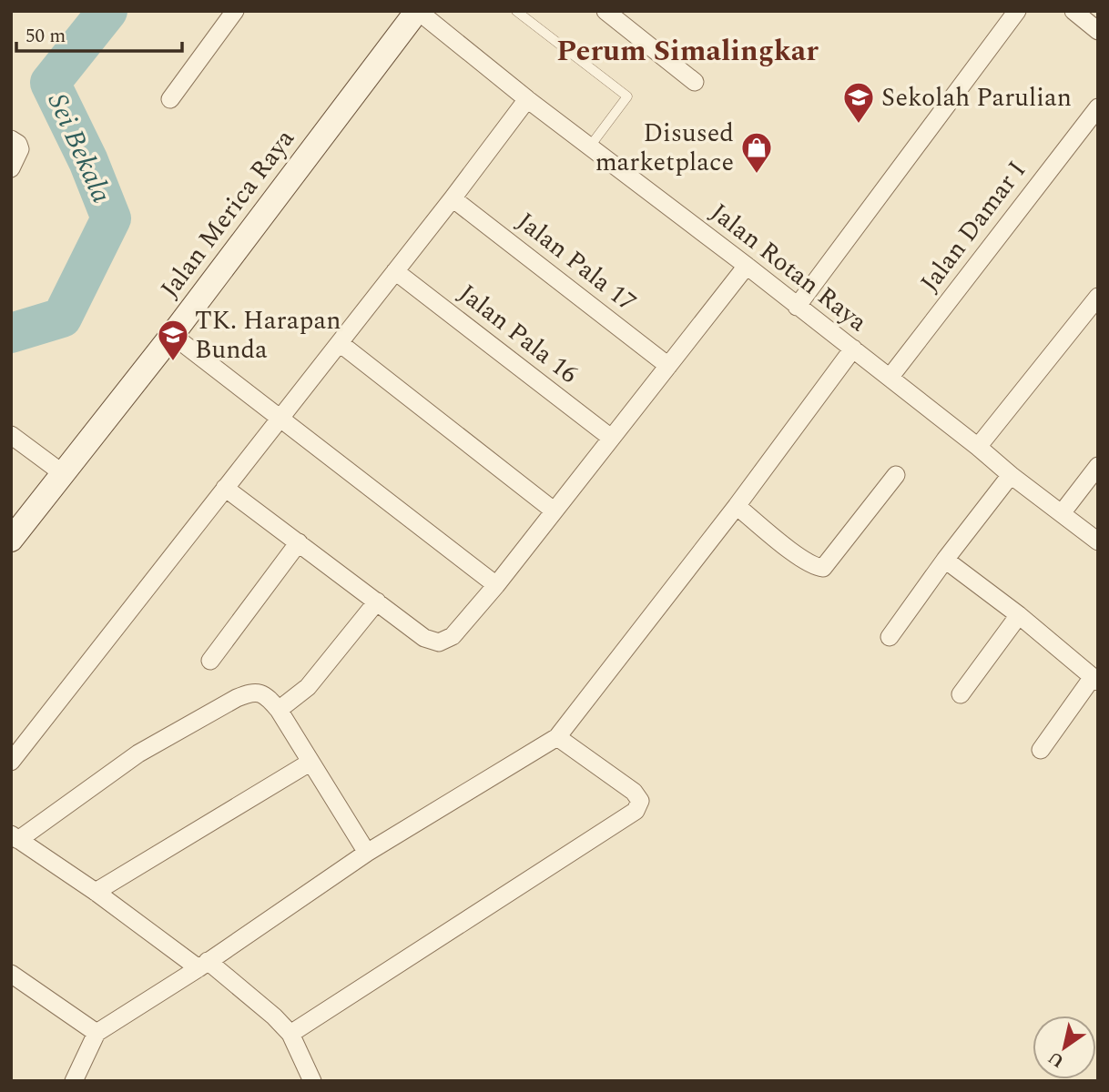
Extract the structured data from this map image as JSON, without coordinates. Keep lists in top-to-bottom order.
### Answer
{
  "streets": {
    "street": [
      "Jalan Merica Raya",
      "Jalan Damar I",
      "Jalan Pala 17",
      "Jalan Rotan Raya",
      "Jalan Pala 16"
    ]
  },
  "crossings": [
    ["Jalan Merica Raya", "Jalan Rotan Raya"],
    ["Jalan Damar I", "Jalan Rotan Raya"]
  ],
  "districts": ["Perum Simalingkar"],
  "water": ["Sei Bekala"],
  "places": {
    "school or university": ["Sekolah Parulian", "TK. Harapan Bunda"],
    "shop": ["Disused marketplace"]
  },
  "scale_bar": "50 m",
  "north": "bottom left"
}
